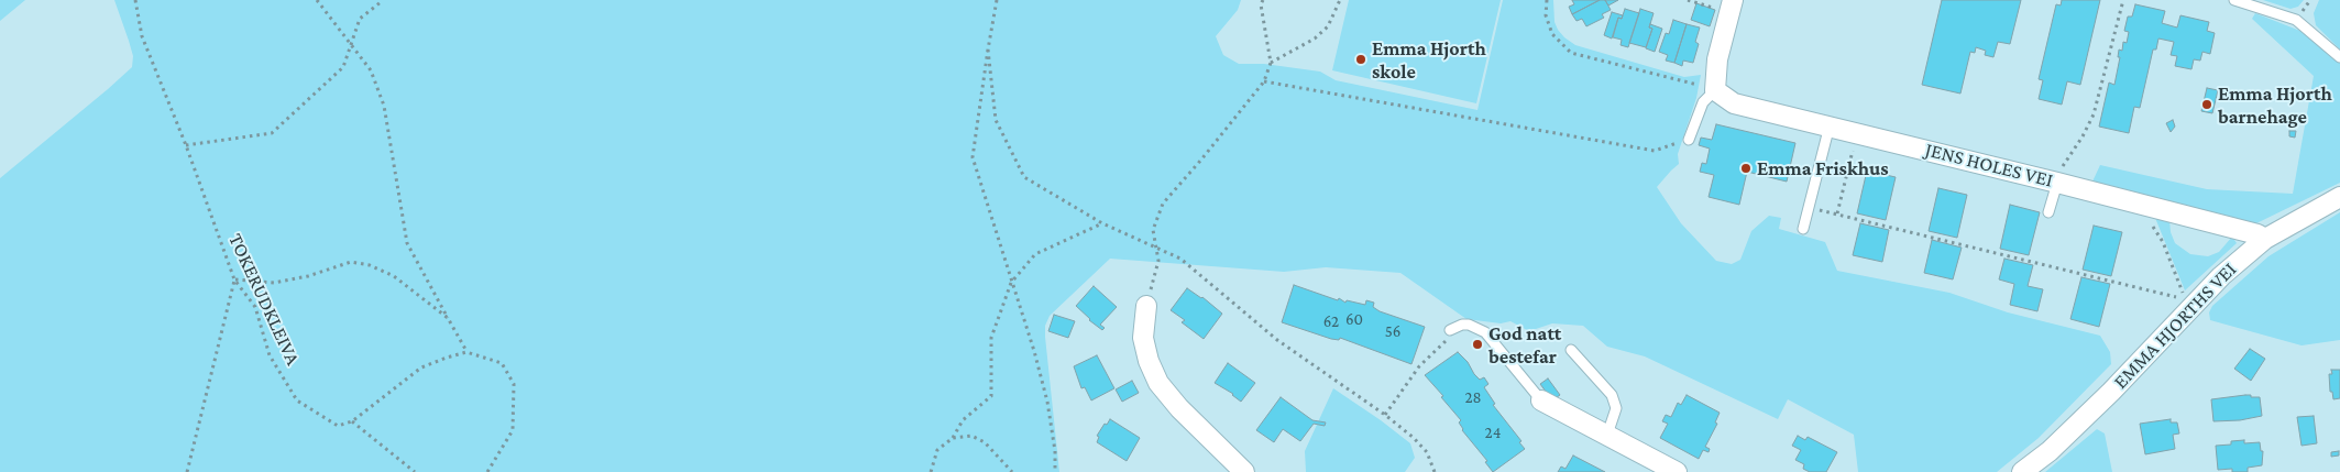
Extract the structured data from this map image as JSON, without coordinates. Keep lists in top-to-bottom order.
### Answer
{
  "streets": {
    "street": ["JENS HOLES VEI", "EMMA HJORTHS VEI"],
    "path": ["TOKERUDKLEIVA"]
  },
  "crossings": [
    ["JENS HOLES VEI", "EMMA HJORTHS VEI"]
  ],
  "places": [
    "Emma Hjorth skole",
    "Emma Hjorth barnehage",
    "Emma Friskhus",
    "God natt bestefar"
  ],
  "house_numbers": [
    "60",
    "62",
    "56",
    "28",
    "24"
  ]
}
